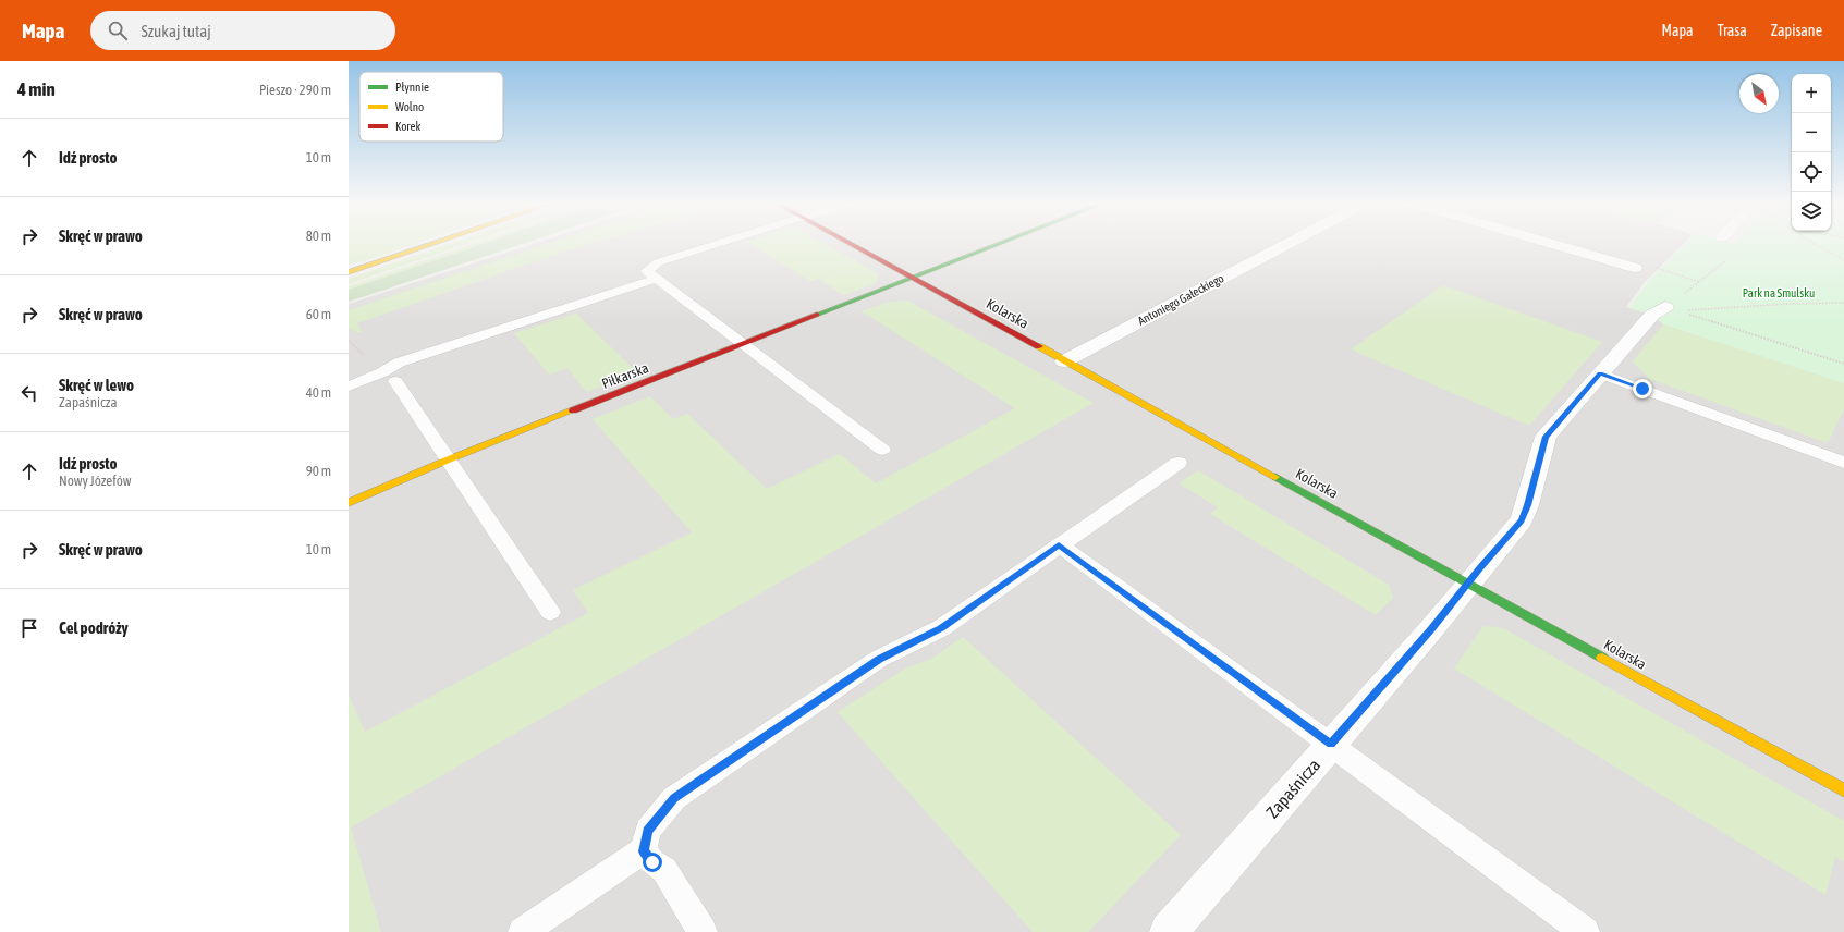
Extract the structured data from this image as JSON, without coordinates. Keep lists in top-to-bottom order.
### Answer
{
  "streets": {
    "street": [
      "Antoniego Gałeckiego",
      "Kolarska",
      "Piłkarska",
      "Zapaśnicza"
    ]
  },
  "crossings": [
    ["Antoniego Gałeckiego", "Kolarska"],
    ["Kolarska", "Piłkarska"],
    ["Kolarska", "Zapaśnicza"]
  ],
  "parks": ["Park na Smulsku"],
  "legend": ["Płynnie", "Wolno", "Korek"],
  "north": "bottom right",
  "page": {
    "header": "Mapa",
    "search": "Szukaj tutaj",
    "nav": ["Mapa", "Trasa", "Zapisane"],
    "heading": ["4 min", "Pieszo · 290 m"],
    "map_buttons": ["+", "−"],
    "list": [
      ["Idź prosto", "10 m"],
      ["Skręć w prawo", "80 m"],
      ["Skręć w prawo", "60 m"],
      ["Skręć w lewo", "Zapaśnicza", "40 m"],
      ["Idź prosto", "Nowy Józefów", "90 m"],
      ["Skręć w prawo", "10 m"],
      "Cel podróży"
    ]
  }
}
